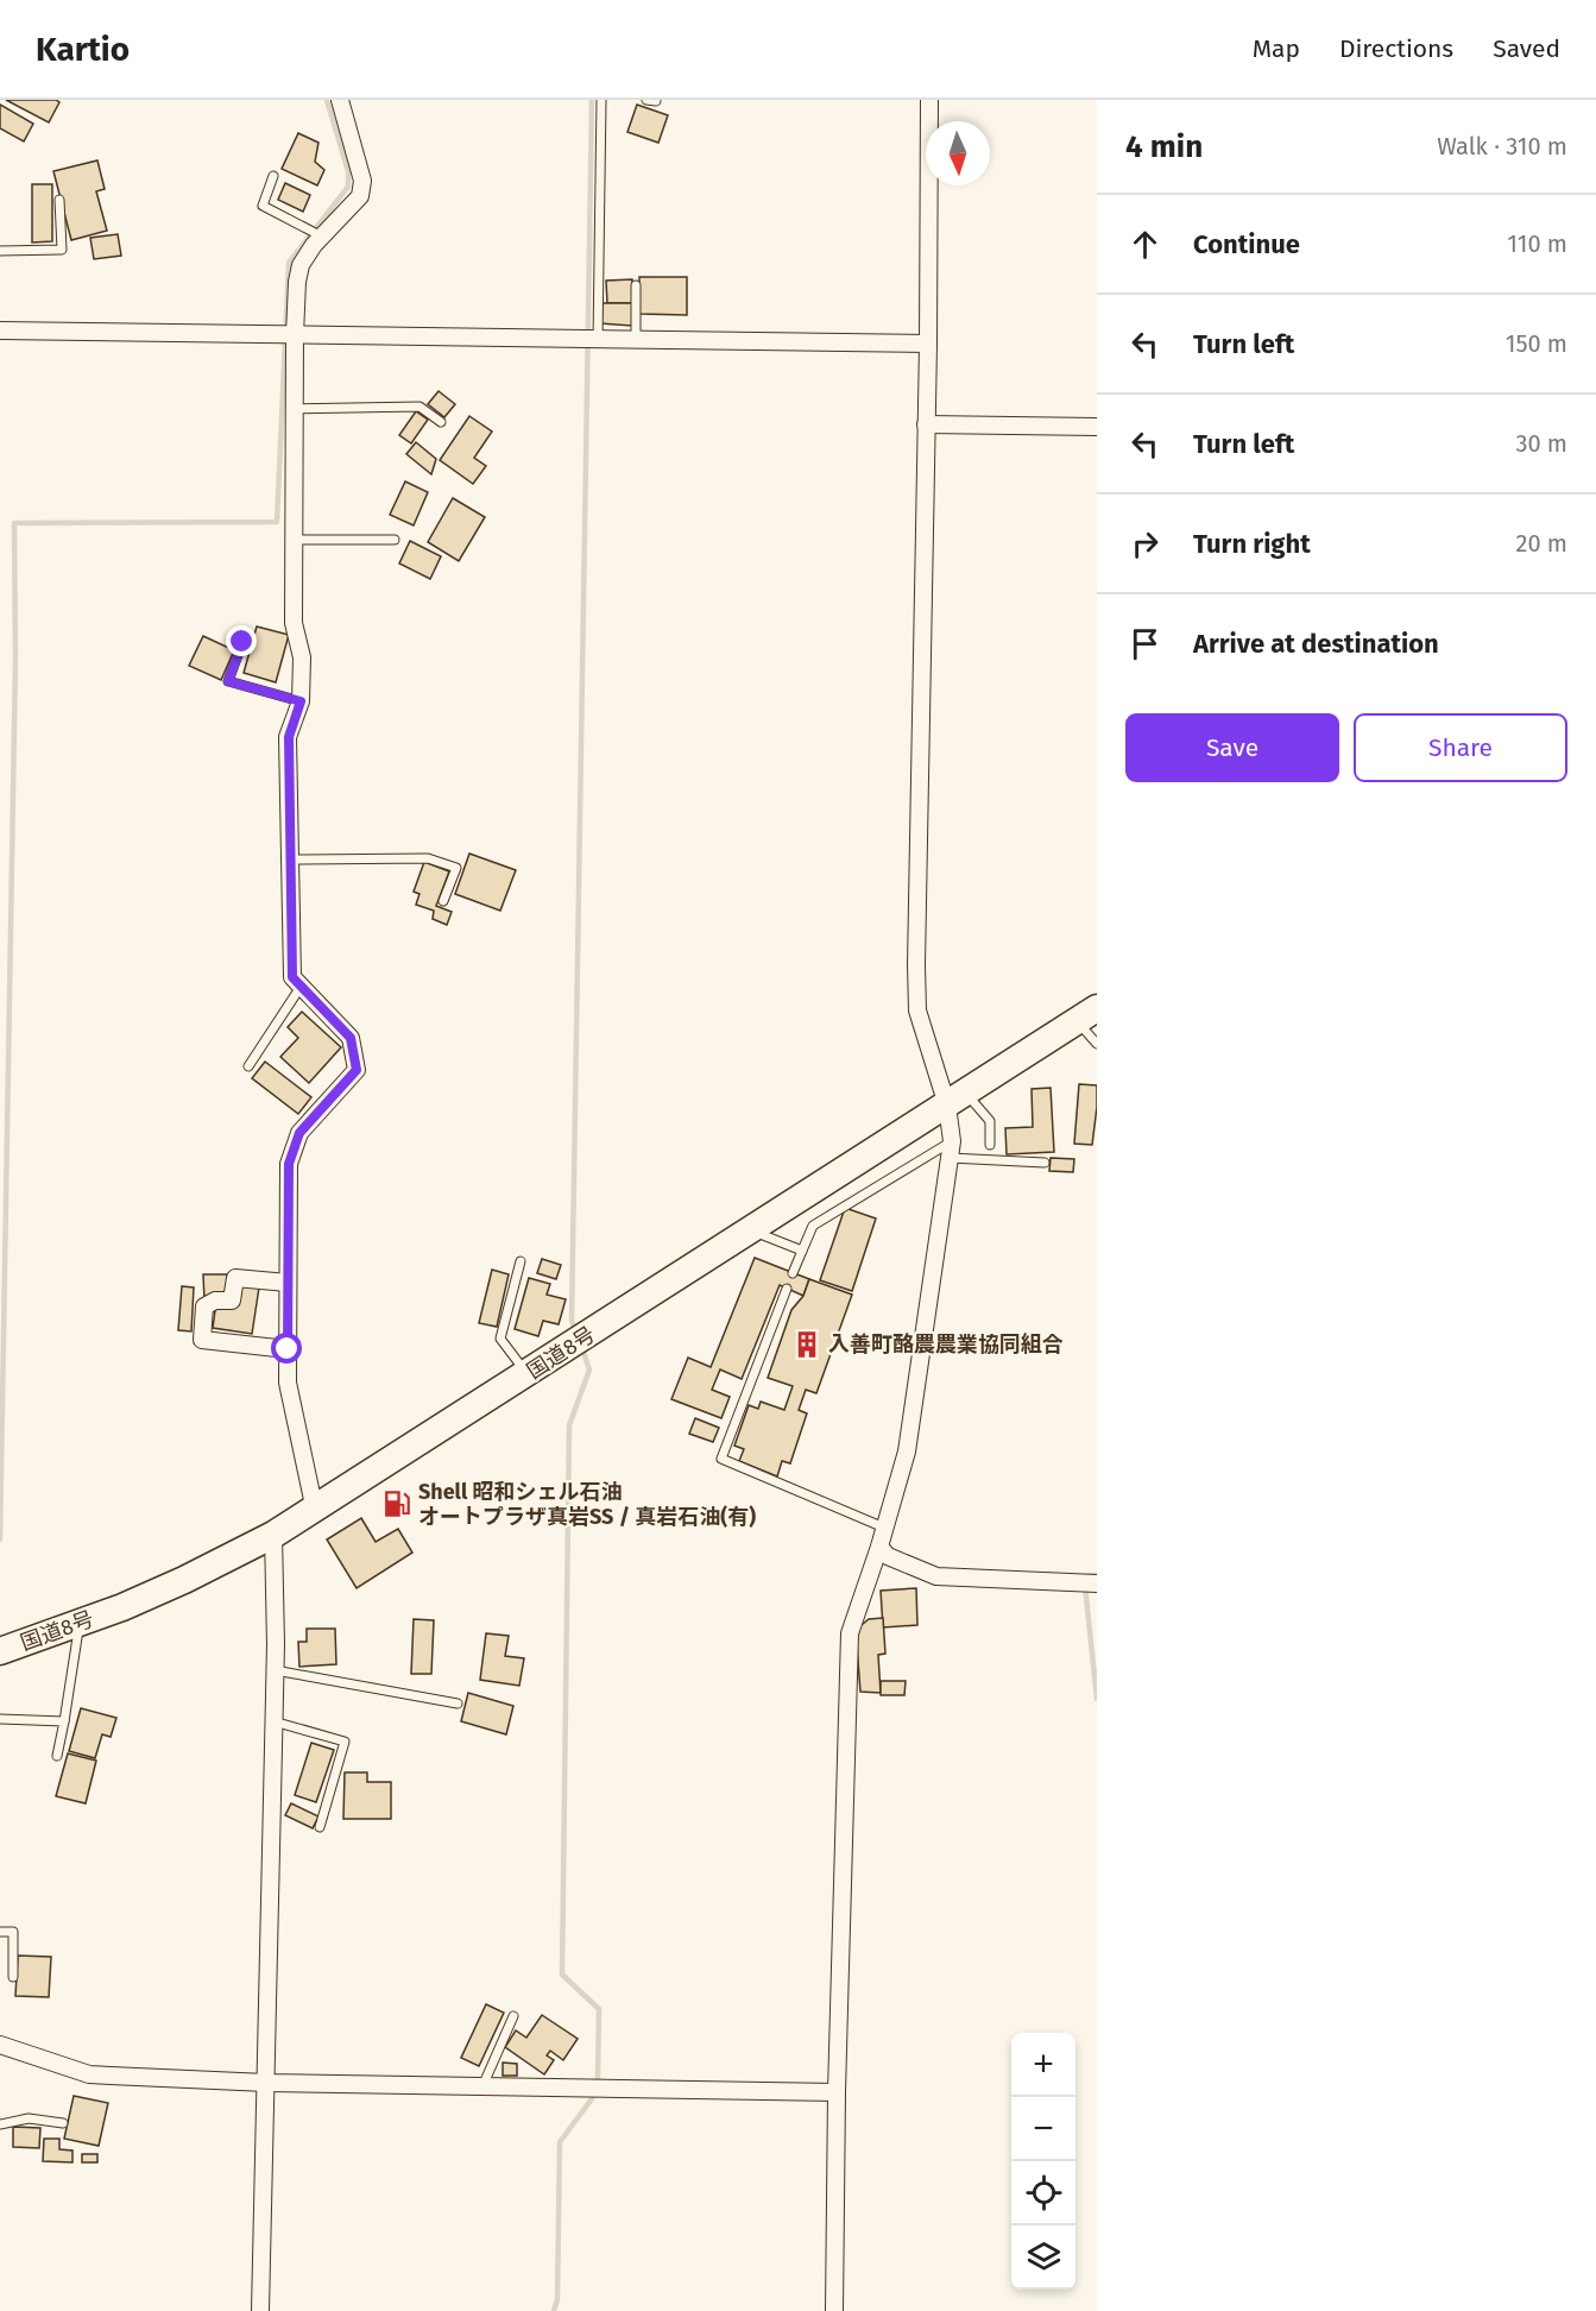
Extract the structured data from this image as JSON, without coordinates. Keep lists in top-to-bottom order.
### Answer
{
  "streets": {
    "highway": ["国道8号"]
  },
  "places": {
    "building": ["入善町酪農農業協同組合"],
    "fuel station": ["Shell 昭和シェル石油 オートプラザ真岩SS / 真岩石油(有)"]
  },
  "north": "bottom",
  "page": {
    "header": "Kartio",
    "nav": ["Map", "Directions", "Saved"],
    "heading": ["4 min", "Walk · 310 m"],
    "list": [
      ["Continue", "110 m"],
      ["Turn left", "150 m"],
      ["Turn left", "30 m"],
      ["Turn right", "20 m"],
      "Arrive at destination"
    ],
    "buttons": ["Save", "Share"],
    "map_buttons": ["+", "−"]
  }
}
